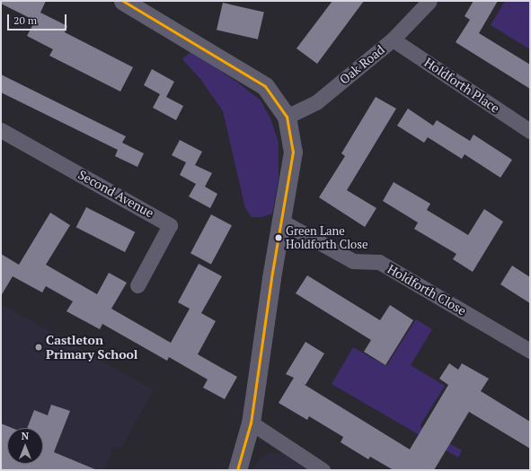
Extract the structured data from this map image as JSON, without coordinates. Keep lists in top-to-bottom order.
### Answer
{
  "streets": {
    "street": [
      "Oak Road",
      "Holdforth Place",
      "Second Avenue",
      "Holdforth Close"
    ]
  },
  "crossings": [
    ["Oak Road", "Holdforth Place"]
  ],
  "places": ["Green Lane Holdforth Close", "Castleton Primary School"],
  "scale_bar": "20 m",
  "north": "top"
}
